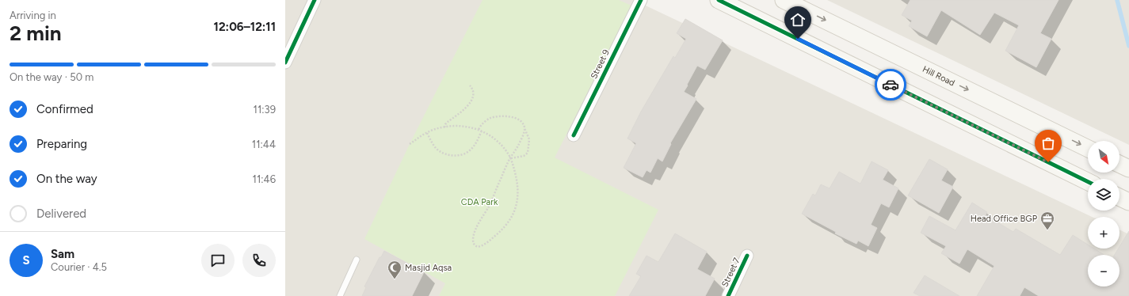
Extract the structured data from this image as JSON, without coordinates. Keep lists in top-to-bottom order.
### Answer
{
  "streets": {
    "street": ["Street 9", "Hill Road", "Street 7"]
  },
  "parks": ["CDA Park"],
  "places": {
    "office": ["Head Office BGP"],
    "mosque": ["Masjid Aqsa"]
  },
  "north": "bottom right",
  "page": {
    "heading": ["2 min", "Arriving in", "12:06–12:11"],
    "panel": ["Sam", "Courier · 4.5"],
    "bar": "On the way · 50 m",
    "list": [
      ["Confirmed", "11:39"],
      ["Preparing", "11:44"],
      ["On the way", "11:46"],
      "Delivered"
    ],
    "map_buttons": ["+", "−"],
    "round": "S"
  }
}
